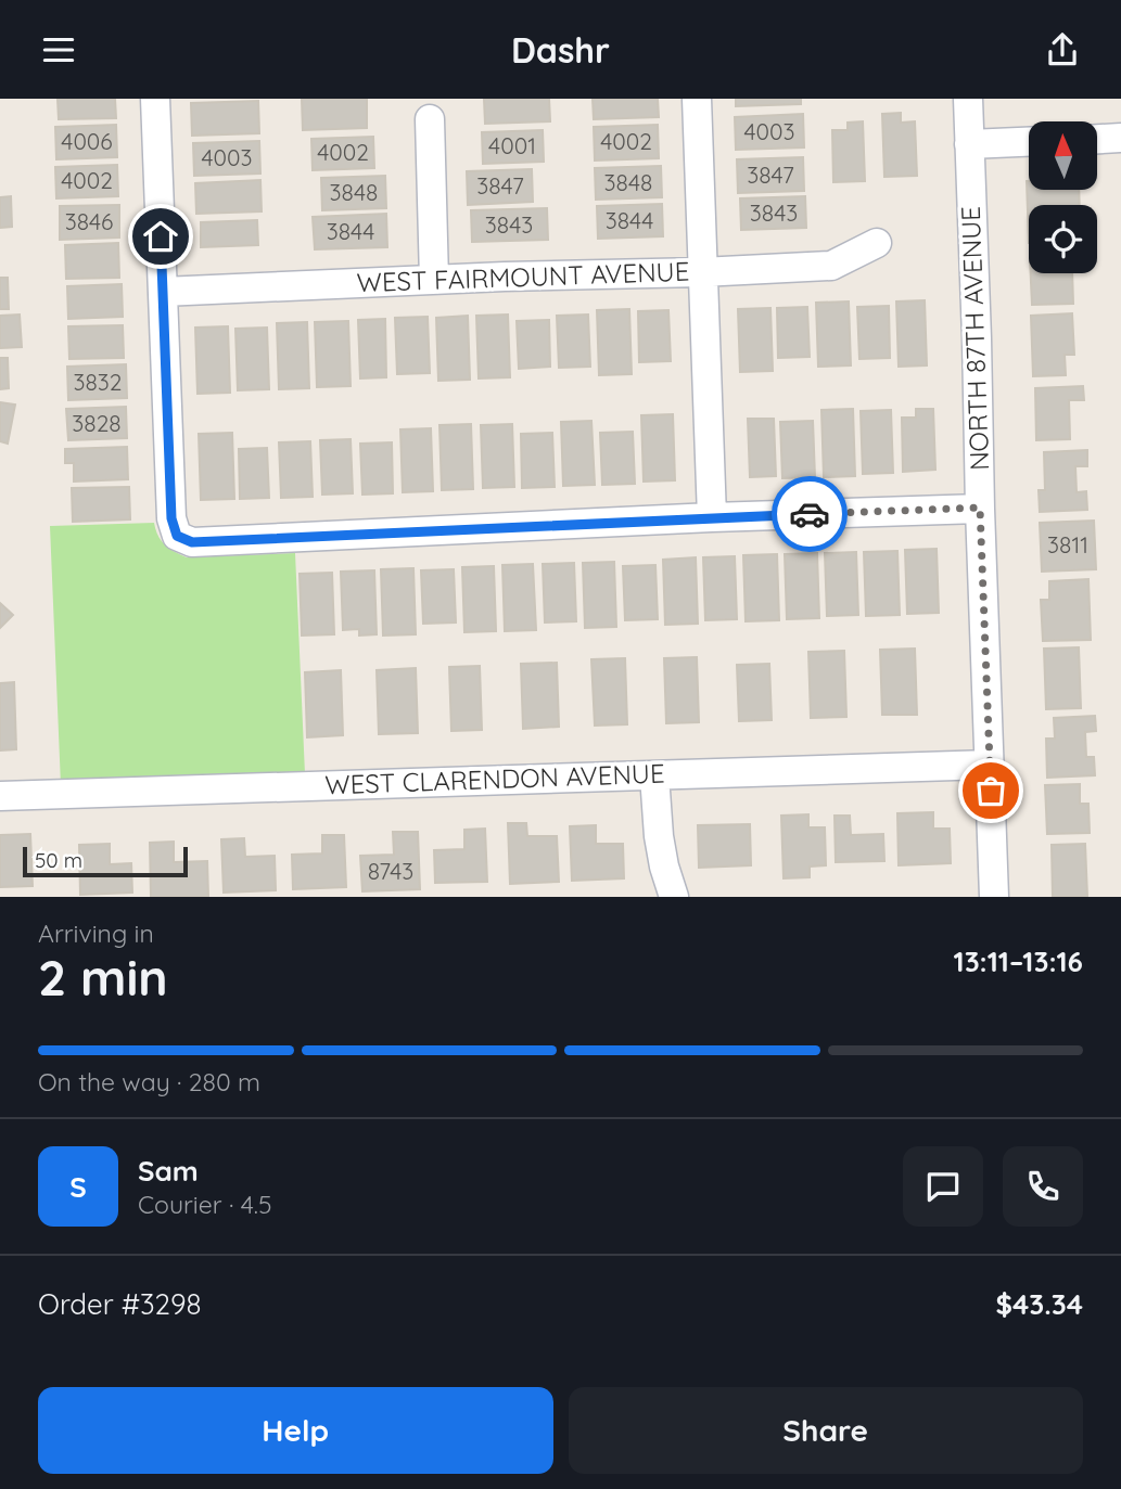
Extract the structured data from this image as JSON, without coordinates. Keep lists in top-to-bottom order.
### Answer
{
  "streets": {
    "street": ["WEST FAIRMOUNT AVENUE", "NORTH 87TH AVENUE", "WEST CLARENDON AVENUE"]
  },
  "crossings": [
    ["NORTH 87TH AVENUE", "WEST CLARENDON AVENUE"]
  ],
  "house_numbers": [
    "4003",
    "4006",
    "4002",
    "4001",
    "4002",
    "4003",
    "3847",
    "4002",
    "3848",
    "3847",
    "3848",
    "3843",
    "3844",
    "3846",
    "3843",
    "3844",
    "3832",
    "3828",
    "3811",
    "8743"
  ],
  "scale_bar": "50 m",
  "north": "top",
  "page": {
    "header": "Dashr",
    "scale": "50 m",
    "heading": ["2 min", "Arriving in", "13:11–13:16"],
    "panel": [
      "Sam",
      "Courier · 4.5",
      "Order #3298",
      "$43.34"
    ],
    "bar": "On the way · 280 m",
    "round": "S",
    "buttons": ["Help", "Share"]
  }
}
